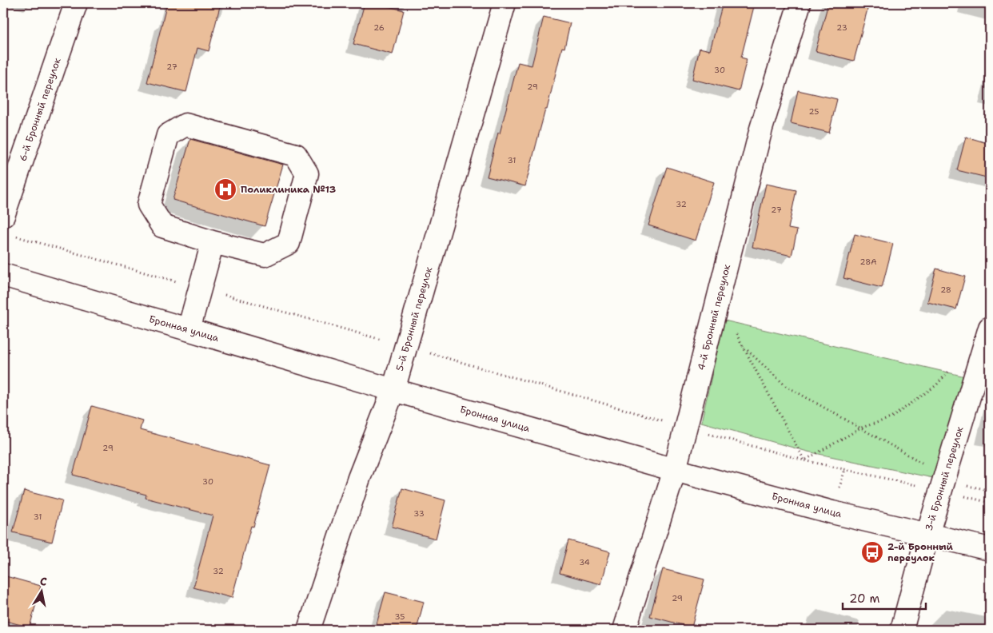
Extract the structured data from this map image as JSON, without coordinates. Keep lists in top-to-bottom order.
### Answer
{
  "streets": {
    "street": [
      "6-й Бронный переулок",
      "4-й Бронный переулок",
      "5-й Бронный переулок",
      "Бронная улица",
      "3-й Бронный переулок"
    ]
  },
  "crossings": [
    ["4-й Бронный переулок", "Бронная улица"],
    ["5-й Бронный переулок", "Бронная улица"],
    ["Бронная улица", "3-й Бронный переулок"]
  ],
  "places": {
    "hospital": ["Поликлиника №13"],
    "bus stop": ["2-й Бронный переулок"]
  },
  "house_numbers": [
    "26",
    "23",
    "27",
    "30",
    "29",
    "25",
    "31",
    "32",
    "27",
    "28А",
    "28",
    "29",
    "30",
    "33",
    "31",
    "34",
    "32",
    "29",
    "35"
  ],
  "scale_bar": "20 m",
  "north": "top"
}
